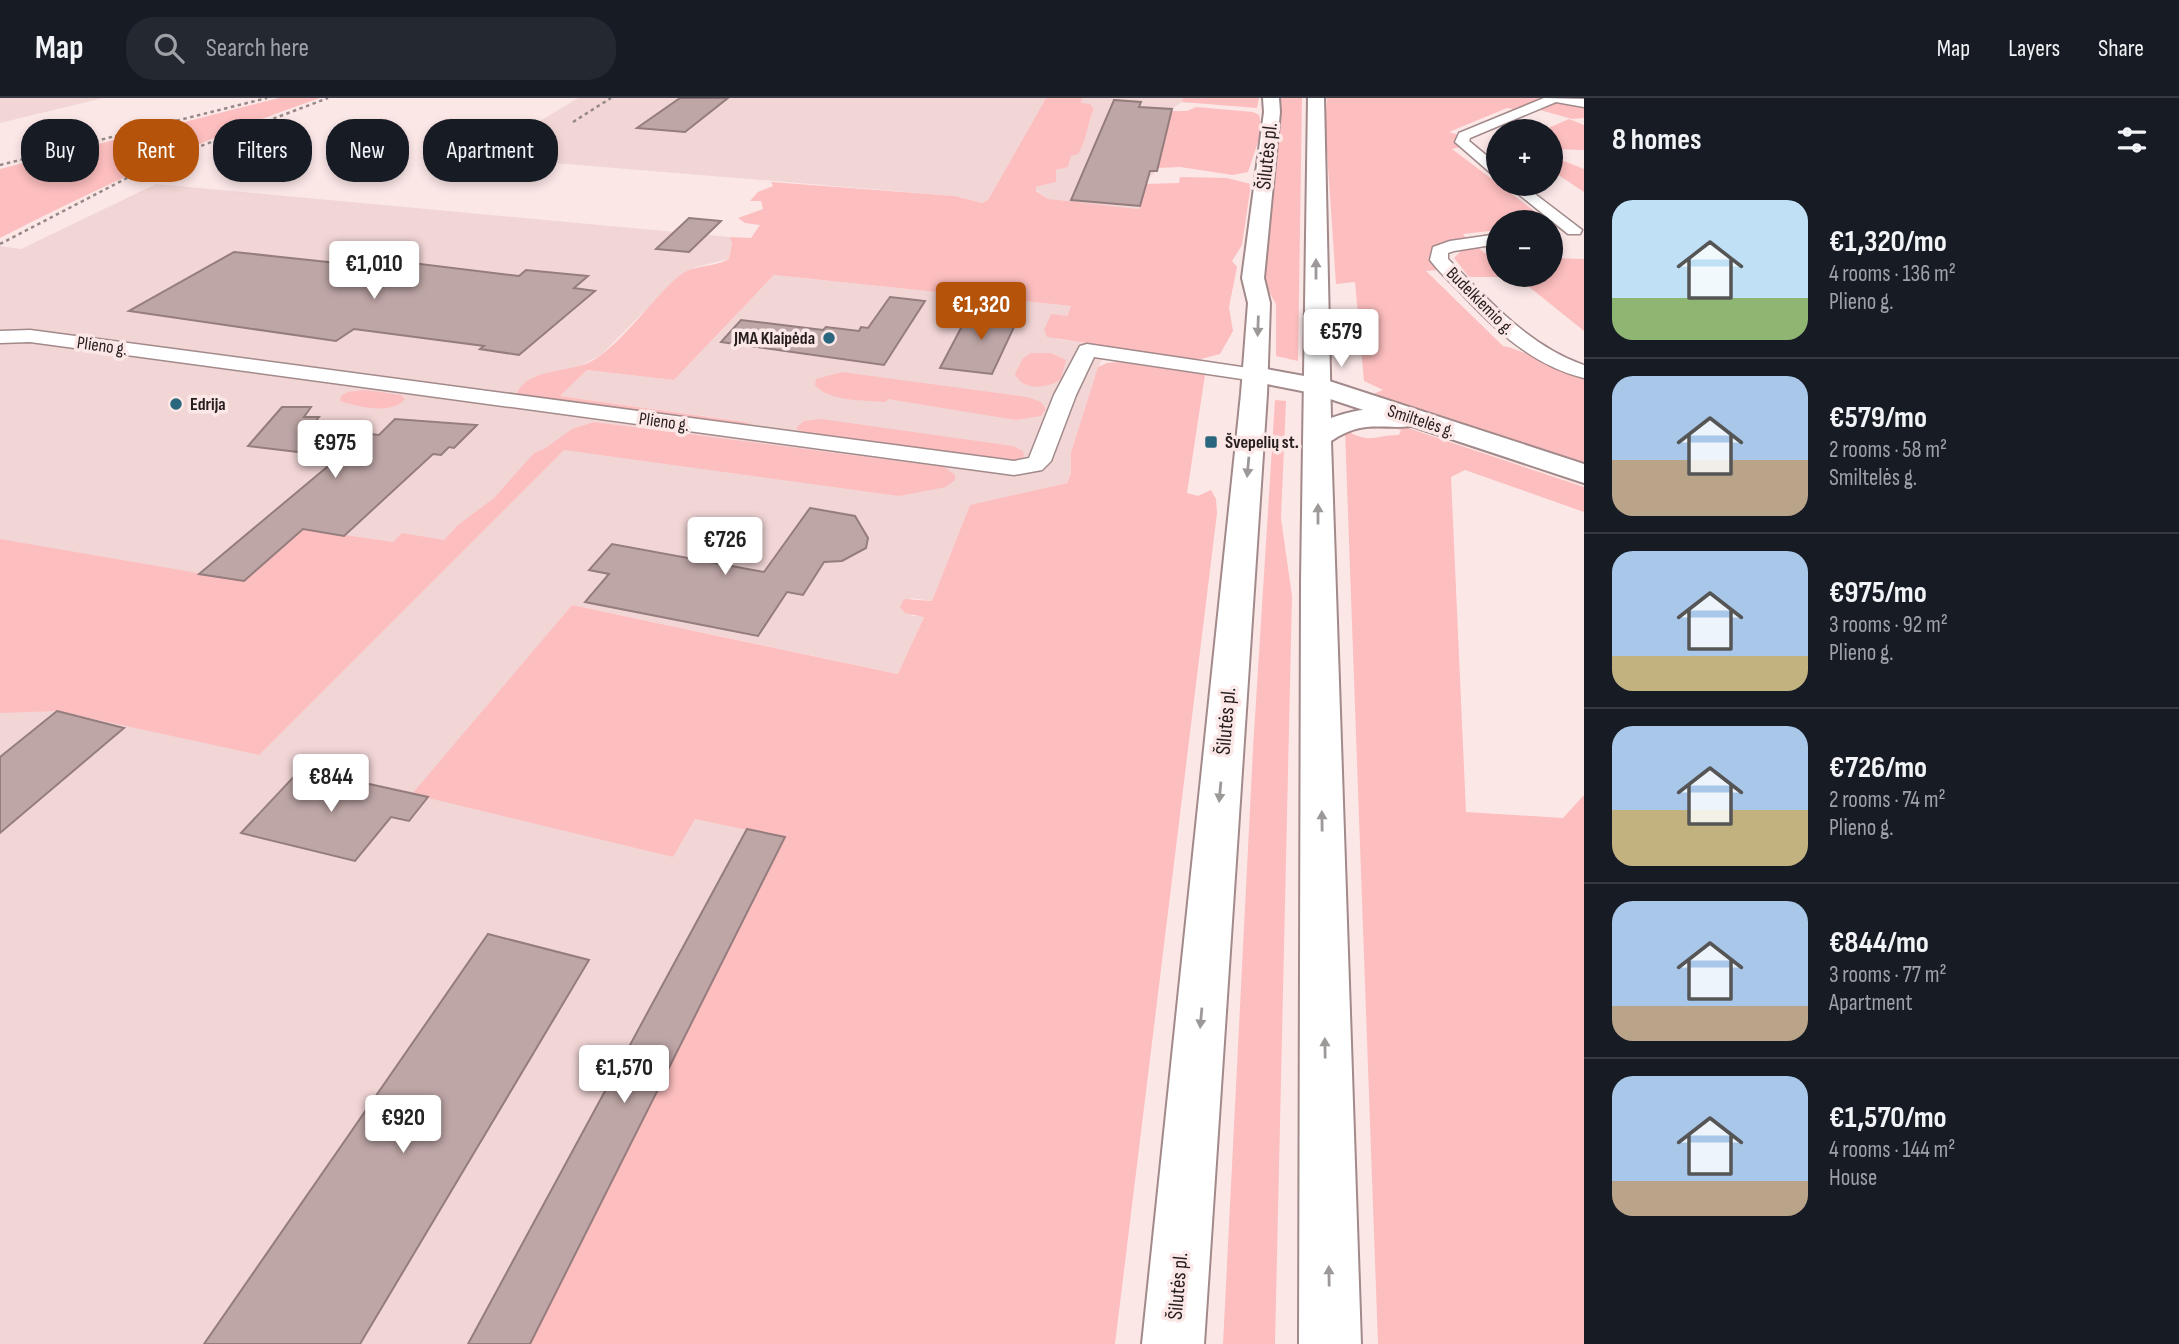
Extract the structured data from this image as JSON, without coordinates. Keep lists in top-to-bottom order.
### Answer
{
  "streets": {
    "main road": ["Šilutės pl.", "Smiltelės g."],
    "street": ["Budelkiemio g.", "Plieno g."]
  },
  "crossings": [
    ["Šilutės pl.", "Plieno g."],
    ["Šilutės pl.", "Smiltelės g."],
    ["Plieno g.", "Smiltelės g."]
  ],
  "places": {
    "other": ["JMA Klaipėda", "Edrija"],
    "transit": ["Švepelių st."]
  },
  "page": {
    "header": "Map",
    "search": "Search here",
    "nav": ["Map", "Layers", "Share"],
    "heading": "8 homes",
    "map_buttons": ["+", "−"],
    "chip": [
      "Buy",
      "Rent",
      "Filters",
      "New",
      "Apartment"
    ],
    "list": [
      {
        "name": "€1,320/mo",
        "note": "4 rooms · 136 m² · Plieno g."
      },
      {
        "name": "€579/mo",
        "note": "2 rooms · 58 m² · Smiltelės g."
      },
      {
        "name": "€975/mo",
        "note": "3 rooms · 92 m² · Plieno g."
      },
      {
        "name": "€726/mo",
        "note": "2 rooms · 74 m² · Plieno g."
      },
      {
        "name": "€844/mo",
        "note": "3 rooms · 77 m² · Apartment"
      },
      {
        "name": "€1,570/mo",
        "note": "4 rooms · 144 m² · House"
      }
    ],
    "price": [
      "€1,010",
      "€1,320",
      "€579",
      "€975",
      "€726",
      "€844",
      "€1,570",
      "€920"
    ]
  }
}
